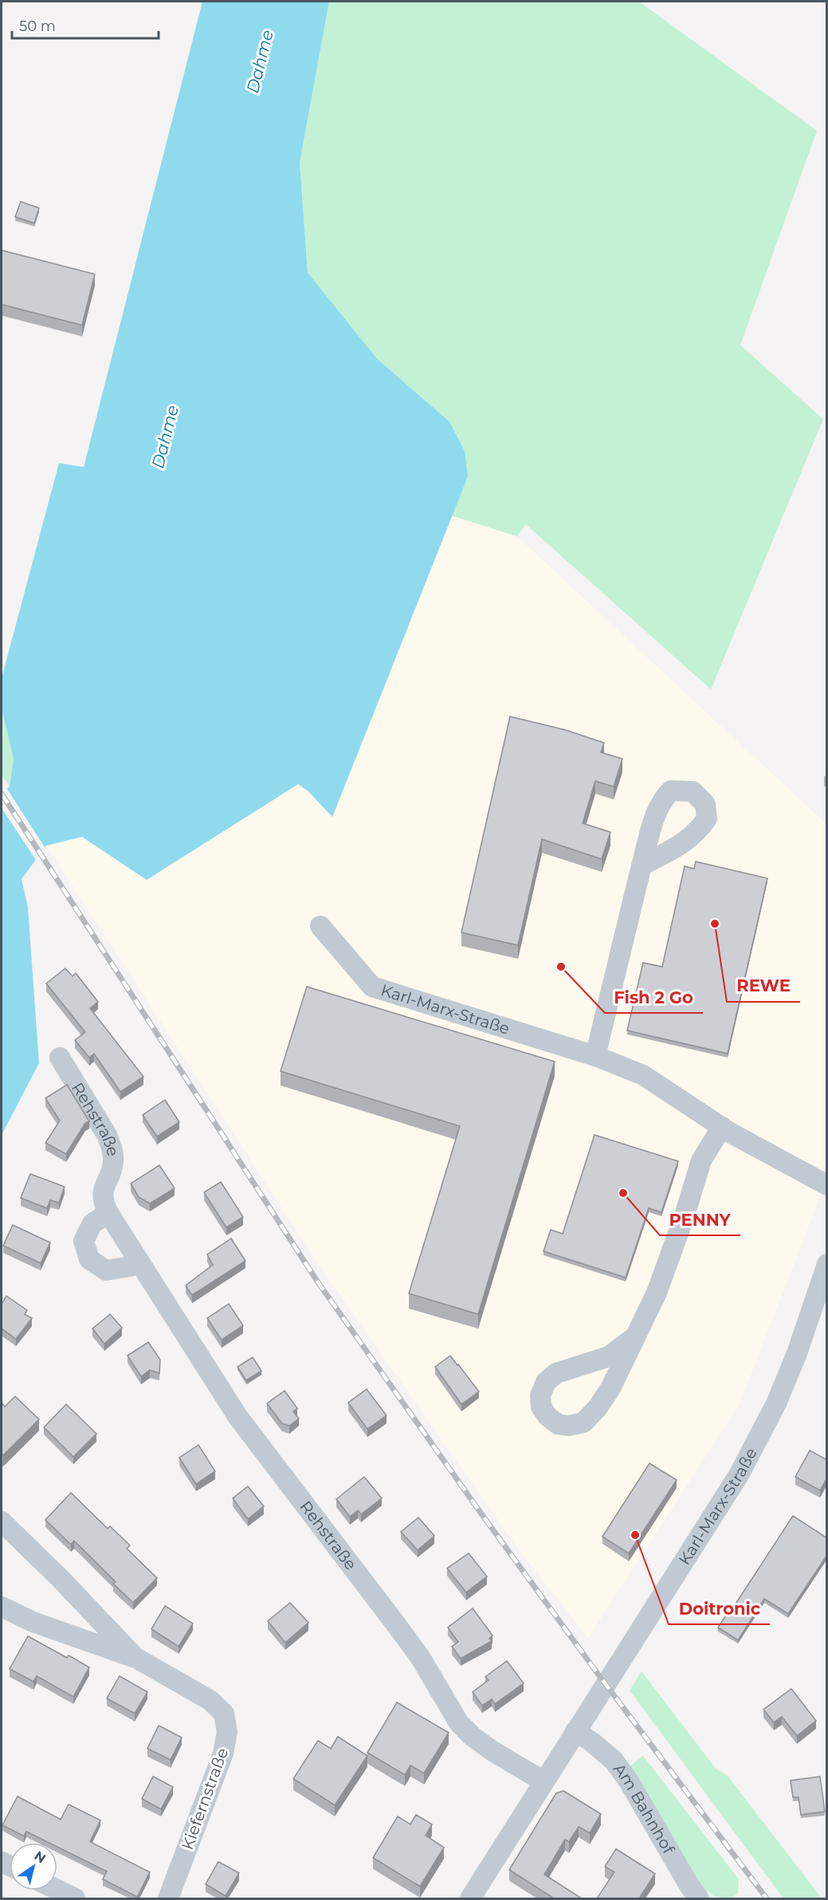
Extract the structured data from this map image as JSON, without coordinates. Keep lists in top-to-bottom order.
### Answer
{
  "streets": {
    "street": [
      "Karl-Marx-Straße",
      "Rehstraße",
      "Kiefernstraße",
      "Am Bahnhof"
    ]
  },
  "crossings": [
    ["Karl-Marx-Straße", "Rehstraße"],
    ["Karl-Marx-Straße", "Am Bahnhof"]
  ],
  "water": ["Dahme"],
  "places": [
    "REWE",
    "Fish 2 Go",
    "PENNY",
    "Doitronic"
  ],
  "scale_bar": "50 m",
  "north": "top right"
}
